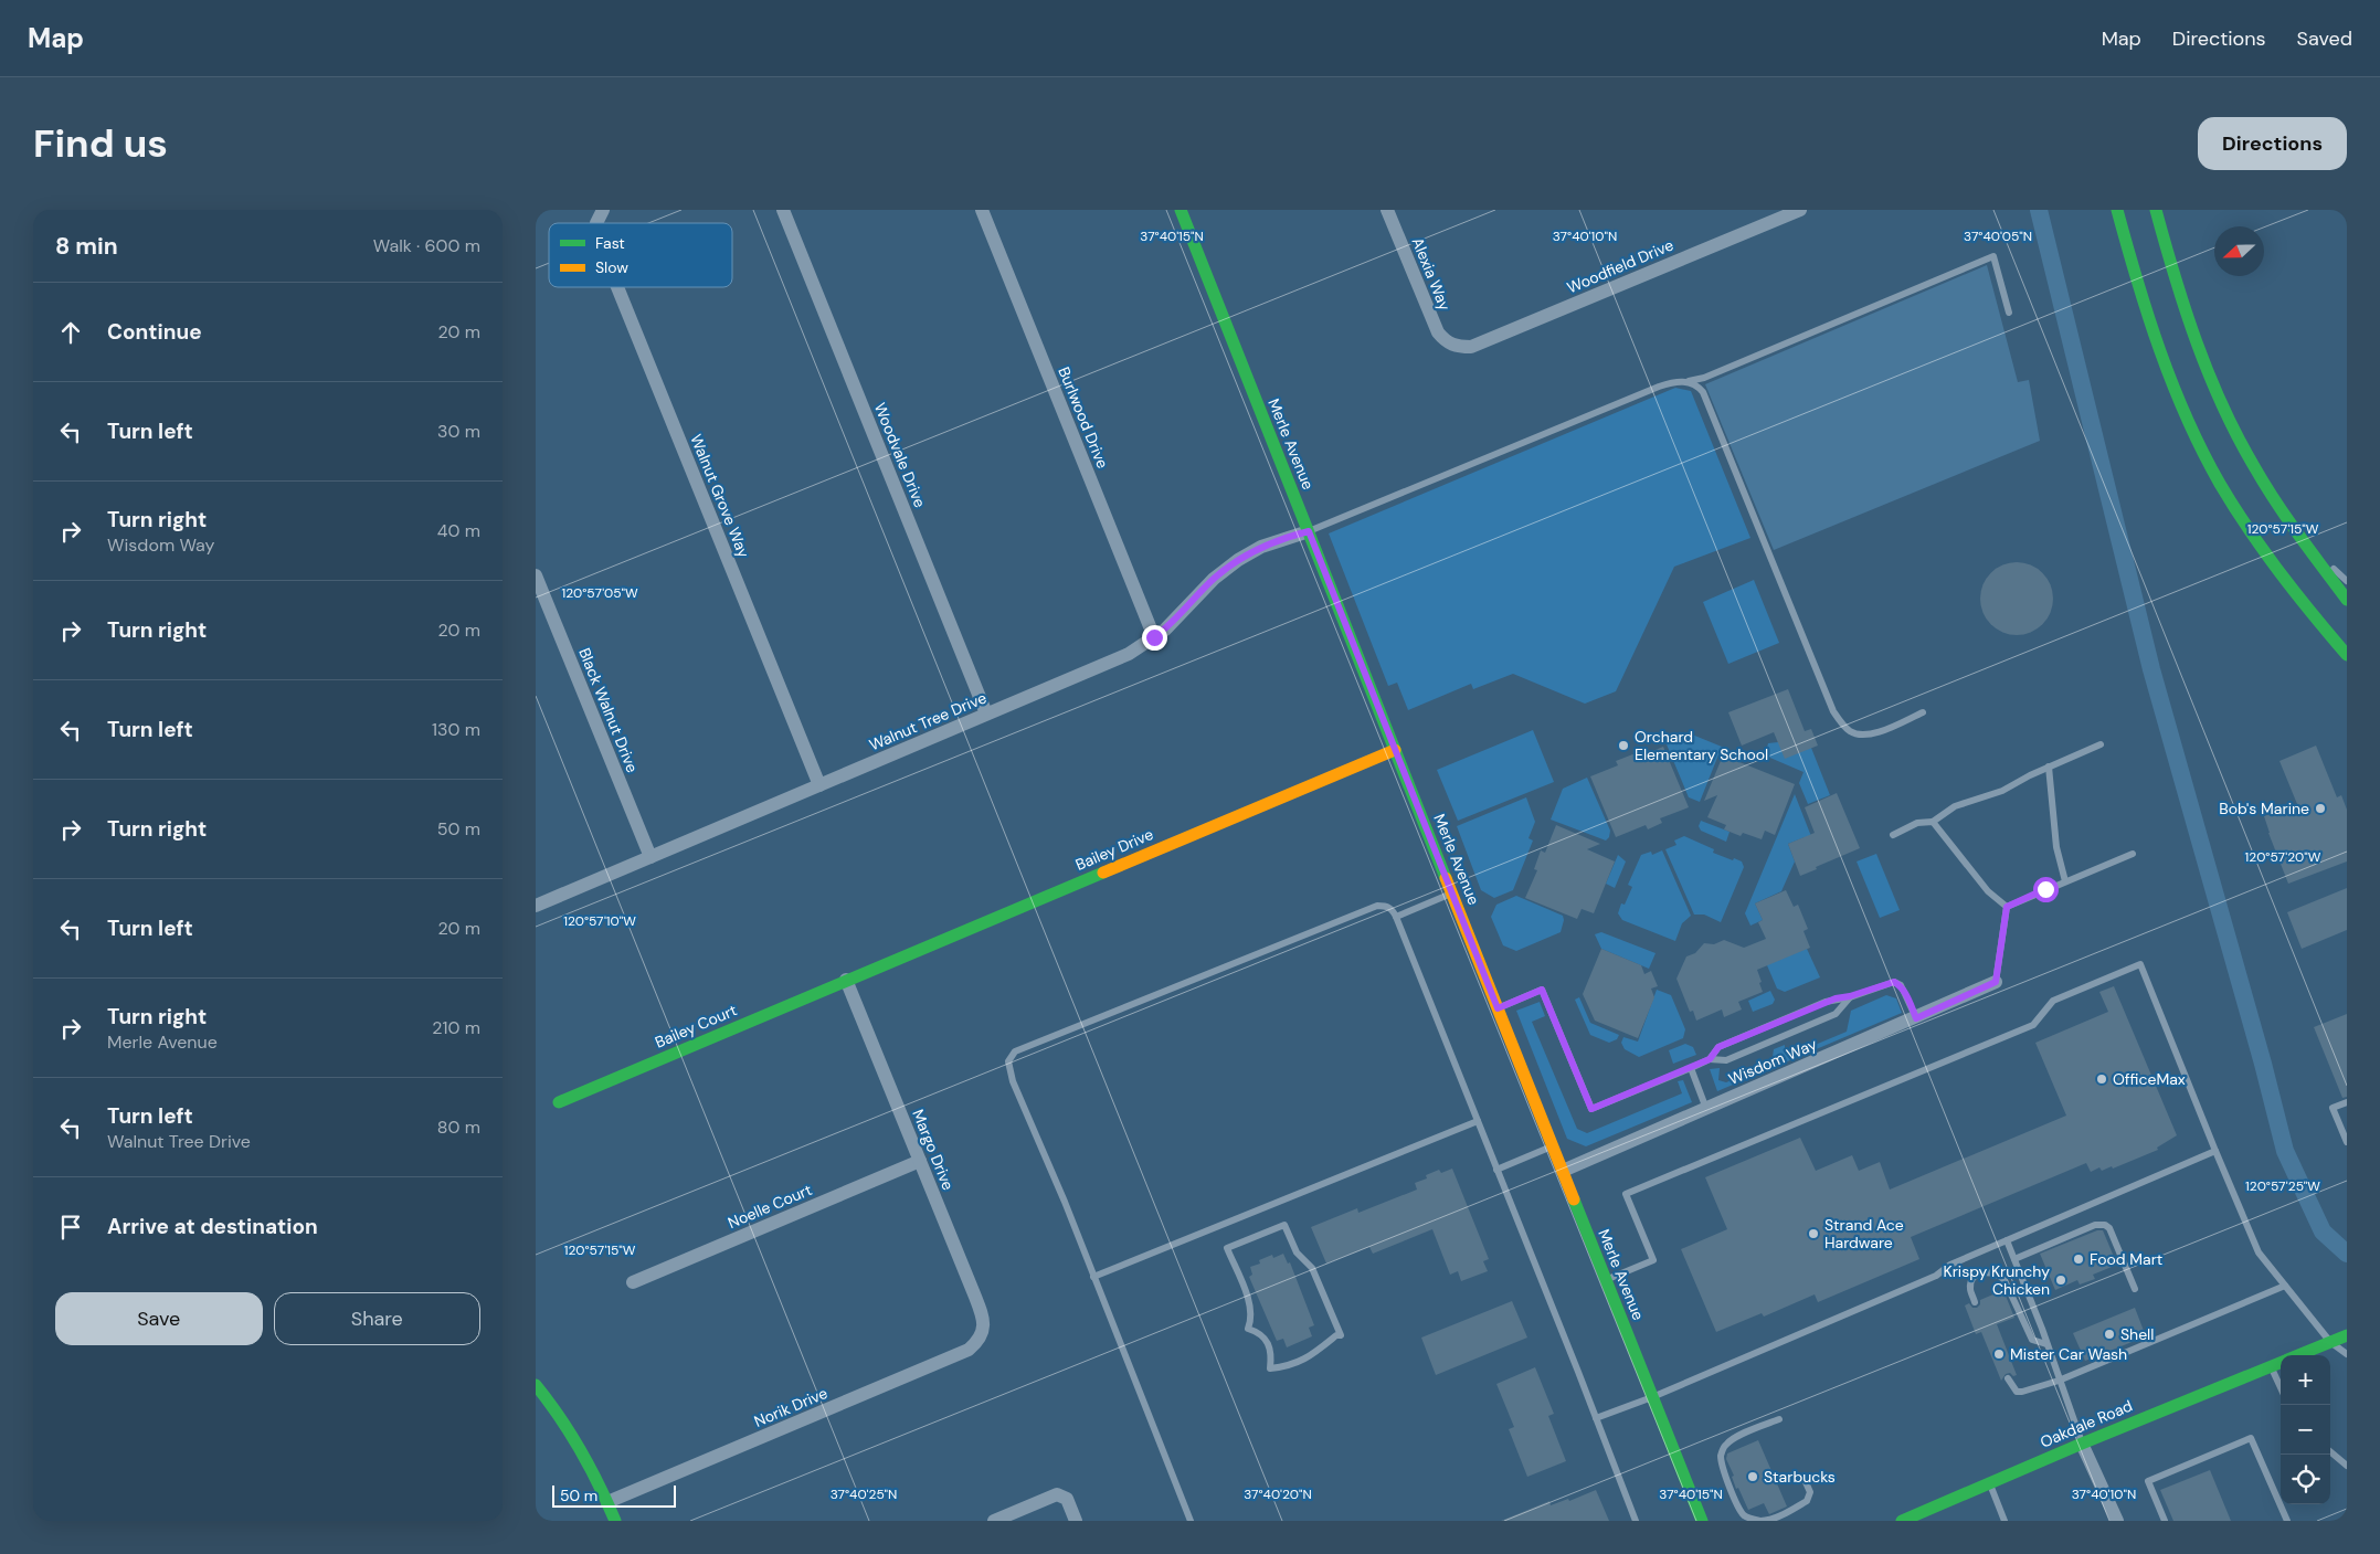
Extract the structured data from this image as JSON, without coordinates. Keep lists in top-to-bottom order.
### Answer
{
  "streets": {
    "street": [
      "Woodfield Drive",
      "Alexia Way",
      "Burlwood Drive",
      "Merle Avenue",
      "Woodvale Drive",
      "Walnut Grove Way",
      "Black Walnut Drive",
      "Walnut Tree Drive",
      "Bailey Drive",
      "Bailey Court",
      "Wisdom Way",
      "Margo Drive",
      "Noelle Court",
      "Norik Drive",
      "Oakdale Road"
    ]
  },
  "crossings": [
    ["Woodfield Drive", "Alexia Way"],
    ["Burlwood Drive", "Walnut Tree Drive"],
    ["Merle Avenue", "Walnut Tree Drive"],
    ["Merle Avenue", "Bailey Drive"],
    ["Merle Avenue", "Wisdom Way"],
    ["Woodvale Drive", "Walnut Tree Drive"],
    ["Walnut Grove Way", "Walnut Tree Drive"],
    ["Black Walnut Drive", "Walnut Tree Drive"],
    ["Bailey Drive", "Bailey Court"],
    ["Bailey Drive", "Margo Drive"],
    ["Bailey Court", "Margo Drive"],
    ["Margo Drive", "Noelle Court"],
    ["Margo Drive", "Norik Drive"]
  ],
  "places": [
    "Orchard Elementary School",
    "Bob's Marine",
    "OfficeMax",
    "Strand Ace Hardware",
    "Food Mart",
    "Krispy Krunchy Chicken",
    "Shell",
    "Mister Car Wash",
    "Starbucks"
  ],
  "legend": ["Fast", "Slow"],
  "scale_bar": "50 m",
  "north": "left",
  "page": {
    "header": "Map",
    "nav": ["Map", "Directions", "Saved"],
    "buttons": [
      "Directions",
      ["Save", "Share"]
    ],
    "title": "Find us",
    "heading": ["8 min", "Walk · 600 m"],
    "list": [
      ["Continue", "20 m"],
      ["Turn left", "30 m"],
      ["Turn right", "Wisdom Way", "40 m"],
      ["Turn right", "20 m"],
      ["Turn left", "130 m"],
      ["Turn right", "50 m"],
      ["Turn left", "20 m"],
      ["Turn right", "Merle Avenue", "210 m"],
      ["Turn left", "Walnut Tree Drive", "80 m"],
      "Arrive at destination"
    ],
    "map_buttons": ["+", "−"],
    "scale": "50 m"
  },
  "coordinates": [
    "37°40'10\"N",
    "37°40'05\"N",
    "37°40'15\"N",
    "120°57'15\"W",
    "120°57'05\"W",
    "120°57'20\"W",
    "120°57'10\"W",
    "120°57'25\"W",
    "37°40'25\"N",
    "37°40'20\"N"
  ]
}
